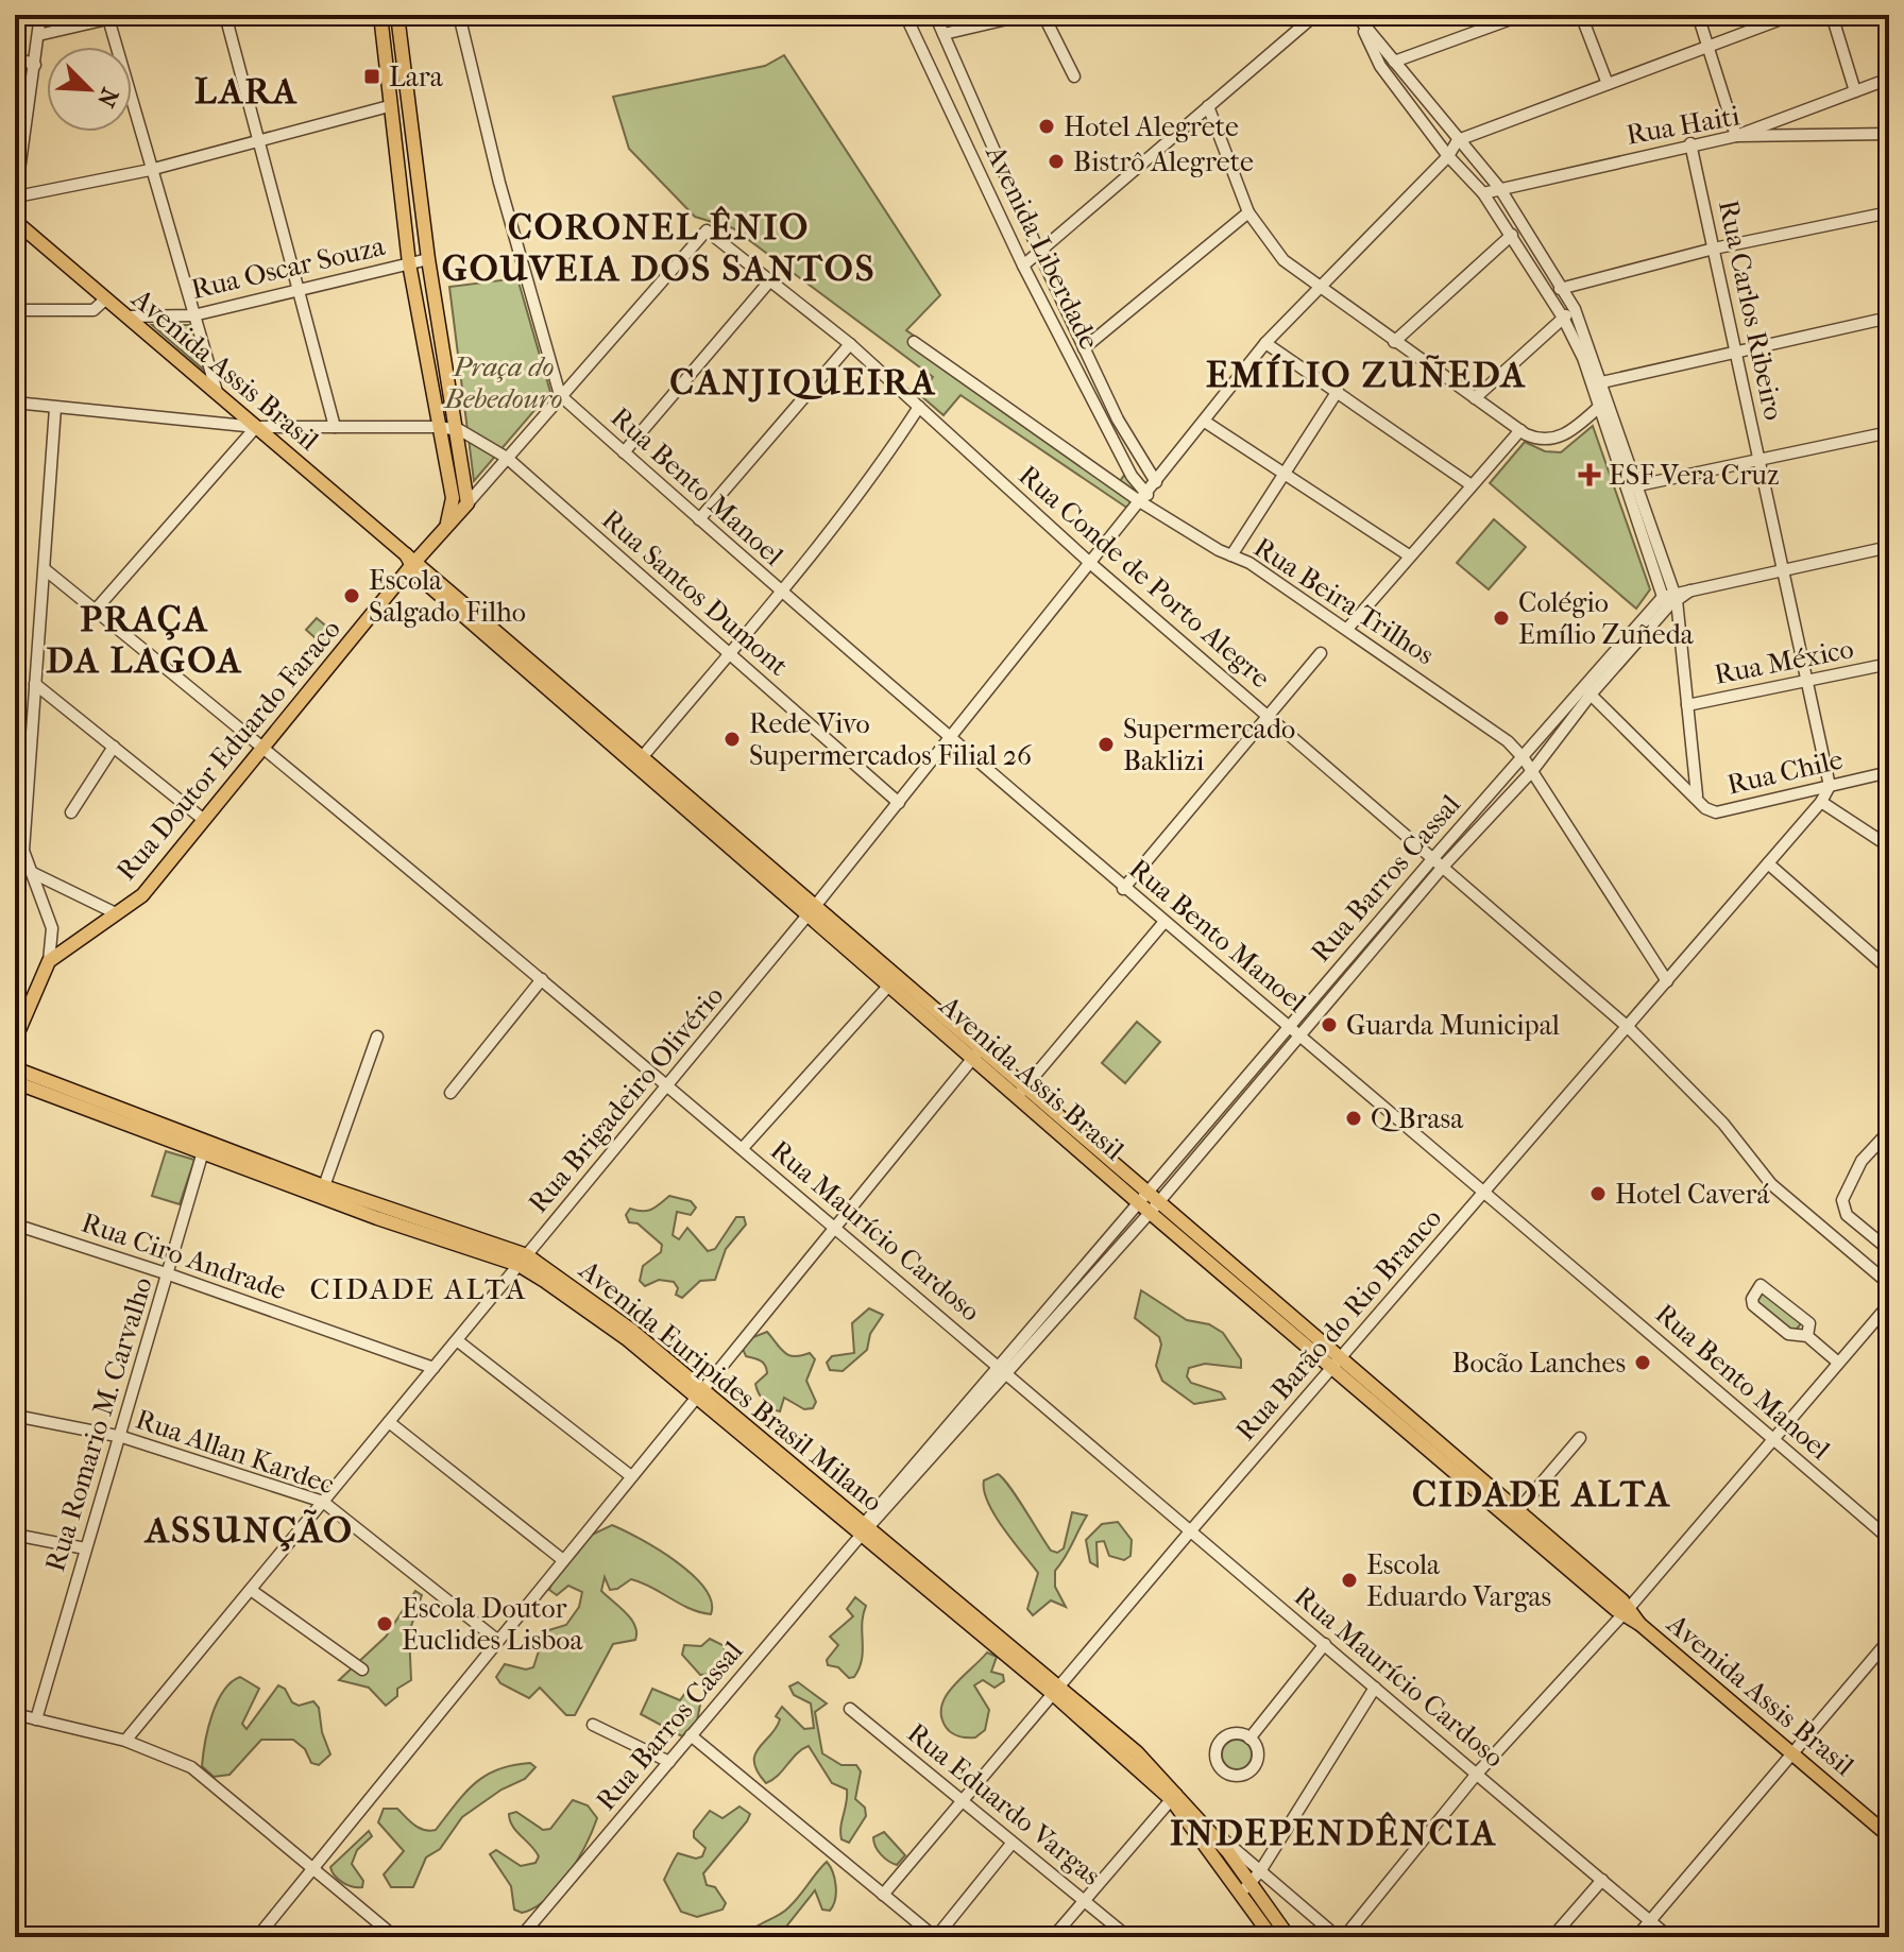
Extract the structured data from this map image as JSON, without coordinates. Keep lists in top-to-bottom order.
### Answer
{
  "streets": {
    "main road": ["Avenida Assis Brasil", "Rua Doutor Eduardo Faraco", "Avenida Euripides Brasil Milano"],
    "street": [
      "Rua Haiti",
      "Avenida Liberdade",
      "Rua Oscar Souza",
      "Rua Carlos Ribeiro",
      "Rua Bento Manoel",
      "Rua Conde de Porto Alegre",
      "Rua Santos Dumont",
      "Rua Beira Trilhos",
      "Rua México",
      "Rua Chile",
      "Rua Barros Cassal",
      "Rua Brigadeiro Olivério",
      "Rua Maurício Cardoso",
      "Rua Ciro Andrade",
      "Rua Barão do Rio Branco",
      "Rua Romario M. Carvalho",
      "Rua Allan Kardec",
      "Rua Eduardo Vargas"
    ]
  },
  "crossings": [
    ["Rua Haiti", "Rua Carlos Ribeiro"],
    ["Avenida Liberdade", "Rua Beira Trilhos"],
    ["Avenida Liberdade", "Rua Brigadeiro Olivério"],
    ["Rua Oscar Souza", "Avenida Assis Brasil"],
    ["Rua Carlos Ribeiro", "Rua México"],
    ["Rua Carlos Ribeiro", "Rua Chile"],
    ["Rua Carlos Ribeiro", "Rua Barão do Rio Branco"],
    ["Avenida Assis Brasil", "Rua Doutor Eduardo Faraco"],
    ["Avenida Assis Brasil", "Rua Barros Cassal"],
    ["Avenida Assis Brasil", "Rua Brigadeiro Olivério"],
    ["Avenida Assis Brasil", "Rua Barão do Rio Branco"],
    ["Rua Bento Manoel", "Rua Doutor Eduardo Faraco"],
    ["Rua Bento Manoel", "Rua Barros Cassal"],
    ["Rua Bento Manoel", "Rua Brigadeiro Olivério"],
    ["Rua Bento Manoel", "Rua Barão do Rio Branco"],
    ["Rua Conde de Porto Alegre", "Rua Doutor Eduardo Faraco"],
    ["Rua Conde de Porto Alegre", "Rua Barros Cassal"],
    ["Rua Conde de Porto Alegre", "Rua Brigadeiro Olivério"],
    ["Rua Conde de Porto Alegre", "Rua Barão do Rio Branco"],
    ["Rua Santos Dumont", "Rua Doutor Eduardo Faraco"],
    ["Rua Santos Dumont", "Rua Brigadeiro Olivério"],
    ["Rua Beira Trilhos", "Rua Barros Cassal"],
    ["Rua Beira Trilhos", "Rua Brigadeiro Olivério"],
    ["Rua Beira Trilhos", "Rua Barão do Rio Branco"],
    ["Rua Doutor Eduardo Faraco", "Rua Maurício Cardoso"],
    ["Rua Chile", "Rua Barão do Rio Branco"],
    ["Rua Barros Cassal", "Rua Maurício Cardoso"],
    ["Rua Barros Cassal", "Avenida Euripides Brasil Milano"],
    ["Rua Brigadeiro Olivério", "Rua Maurício Cardoso"],
    ["Rua Brigadeiro Olivério", "Rua Ciro Andrade"],
    ["Rua Brigadeiro Olivério", "Avenida Euripides Brasil Milano"],
    ["Rua Brigadeiro Olivério", "Rua Allan Kardec"],
    ["Rua Maurício Cardoso", "Rua Barão do Rio Branco"],
    ["Rua Ciro Andrade", "Rua Romario M. Carvalho"],
    ["Rua Barão do Rio Branco", "Avenida Euripides Brasil Milano"],
    ["Rua Barão do Rio Branco", "Rua Eduardo Vargas"],
    ["Avenida Euripides Brasil Milano", "Rua Romario M. Carvalho"],
    ["Rua Romario M. Carvalho", "Rua Allan Kardec"]
  ],
  "districts": [
    "LARA",
    "CORONEL ÊNIO GOUVEIA DOS SANTOS",
    "EMÍLIO ZUÑEDA",
    "CANJIQUEIRA",
    "PRAÇA DA LAGOA",
    "CIDADE ALTA",
    "CIDADE ALTA",
    "ASSUNÇÃO",
    "INDEPENDÊNCIA"
  ],
  "parks": ["Praça do Bebedouro"],
  "places": {
    "transit": ["Lara"],
    "other": [
      "Hotel Alegrete",
      "Bistrô Alegrete",
      "Escola Salgado Filho",
      "Colégio Emílio Zuñeda",
      "Rede Vivo Supermercados Filial 26",
      "Supermercado Baklizi",
      "Guarda Municipal",
      "Q Brasa",
      "Hotel Caverá",
      "Bocão Lanches",
      "Escola Eduardo Vargas",
      "Escola Doutor Euclides Lisboa"
    ],
    "health": ["ESF Vera Cruz"]
  },
  "north": "bottom right"
}
